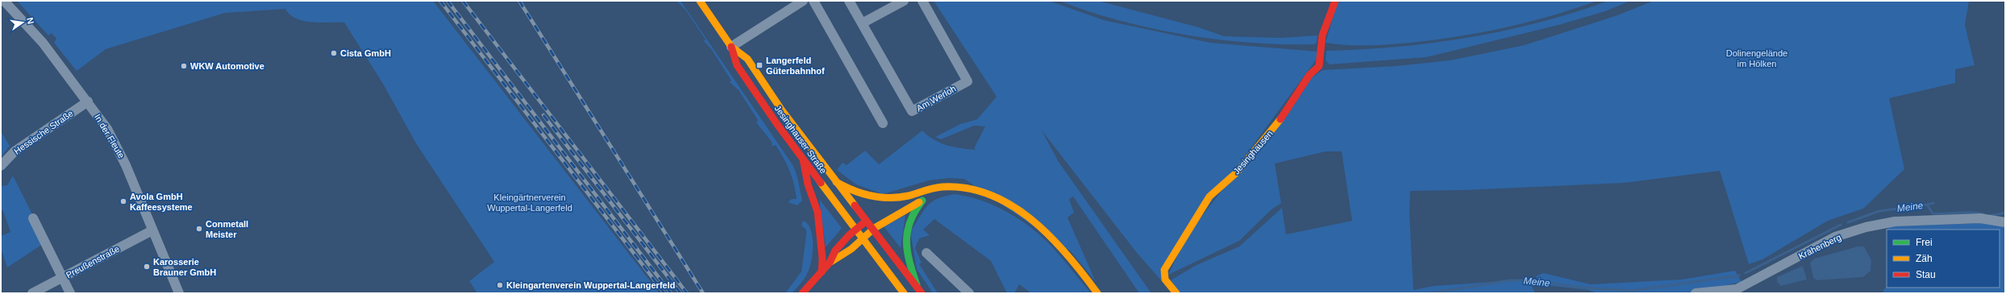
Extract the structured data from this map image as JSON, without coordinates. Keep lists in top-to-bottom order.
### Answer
{
  "streets": {
    "main road": ["Jesinghauser Straße", "Jesinghausen"],
    "street": [
      "Am Werloh",
      "Hessische Straße",
      "In der Fleute",
      "Krähenberg",
      "Preußenstraße"
    ]
  },
  "crossings": [
    ["Hessische Straße", "In der Fleute"],
    ["In der Fleute", "Preußenstraße"]
  ],
  "water": ["Meine"],
  "parks": ["Dolinengelände im Hölken", "Kleingärtnerverein Wuppertal-Langerfeld"],
  "places": {
    "other": [
      "Cista GmbH",
      "WKW Automotive",
      "Avola GmbH Kaffeesysteme",
      "Conmetall Meister",
      "Karosserie Brauner GmbH",
      "Kleingartenverein Wuppertal-Langerfeld"
    ],
    "transit": ["Langerfeld Güterbahnhof"]
  },
  "legend": ["Frei", "Zäh", "Stau"],
  "north": "right"
}
